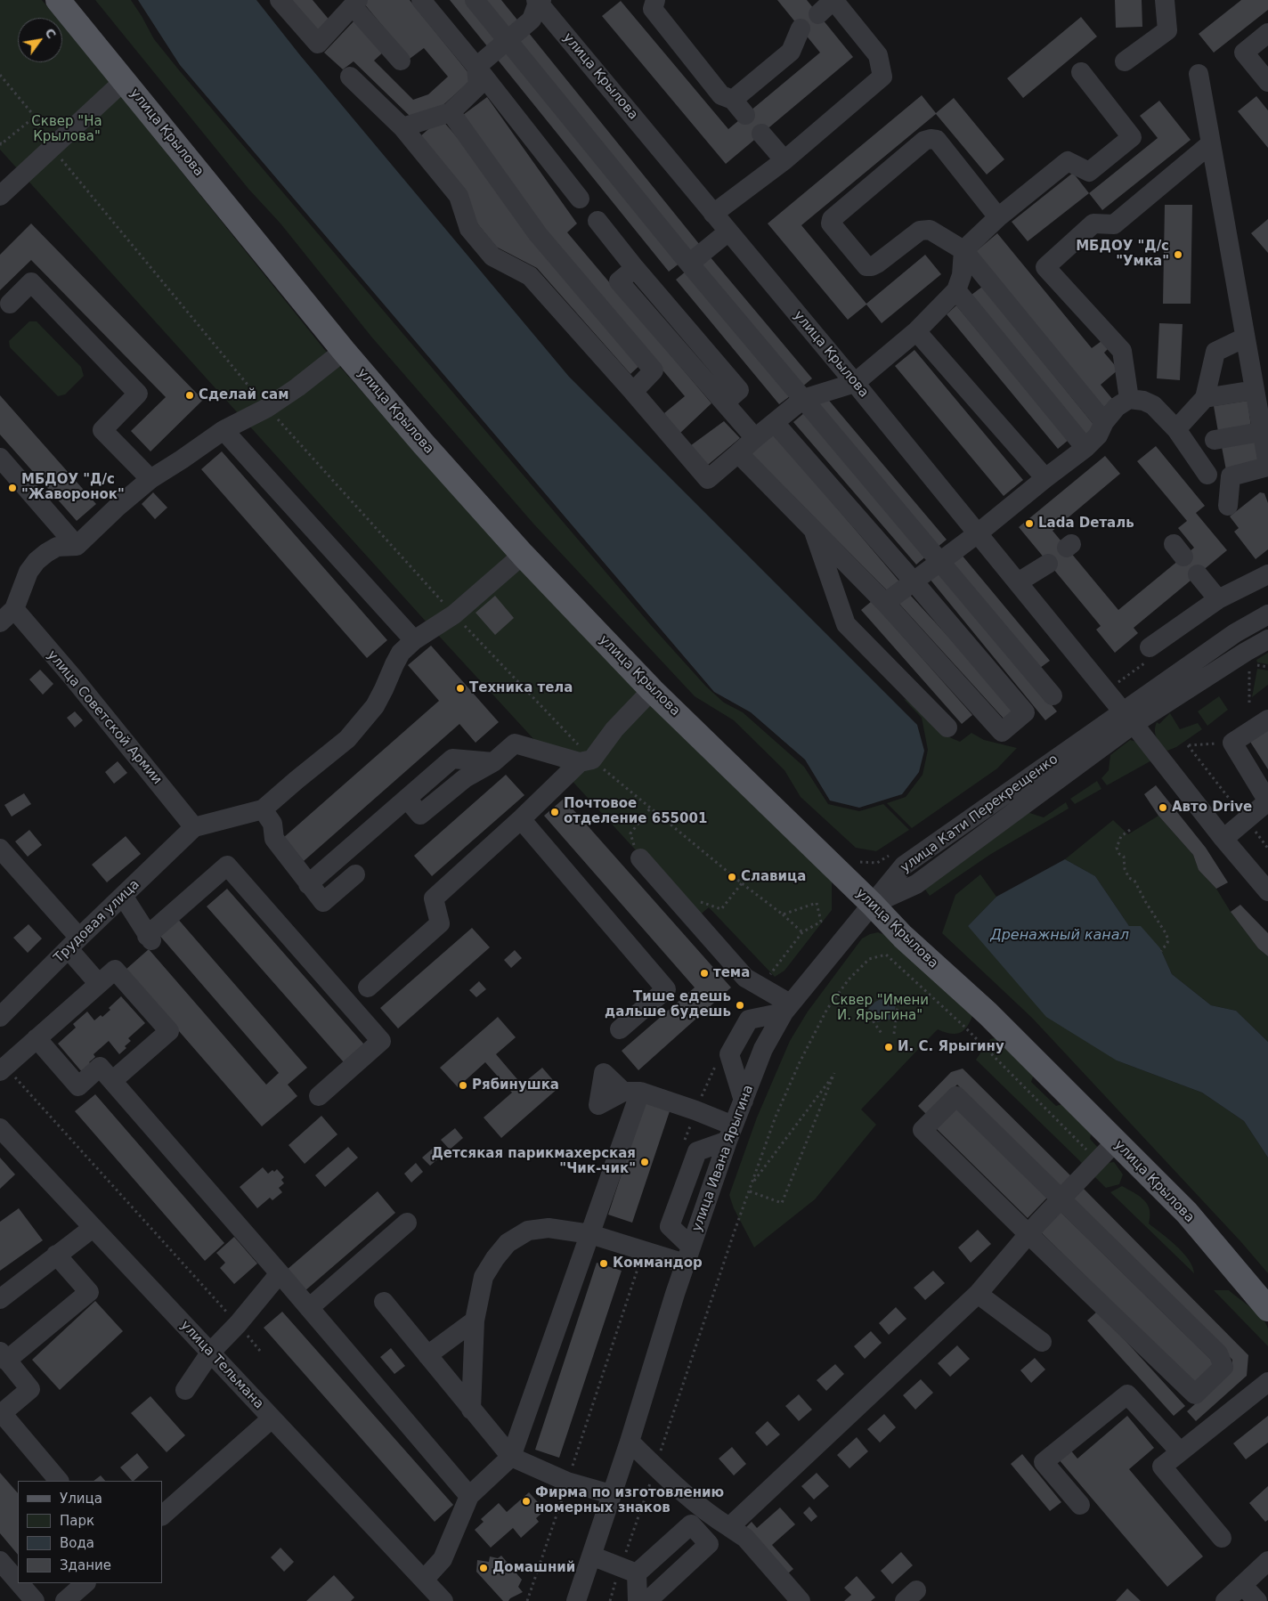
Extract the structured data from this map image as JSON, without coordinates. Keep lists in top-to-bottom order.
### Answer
{
  "streets": {
    "main road": ["улица Крылова"],
    "street": [
      "улица Советской Армии",
      "улица Кати Перекрещенко",
      "Трудовая улица",
      "улица Ивана Ярыгина",
      "улица Тельмана"
    ]
  },
  "crossings": [
    ["улица Крылова", "улица Кати Перекрещенко"],
    ["улица Крылова", "улица Ивана Ярыгина"],
    ["улица Советской Армии", "Трудовая улица"],
    ["улица Кати Перекрещенко", "улица Ивана Ярыгина"]
  ],
  "water": ["Дренажный канал"],
  "parks": ["Сквер \"На Крылова\"", "Сквер \"Имени И. Ярыгина\""],
  "places": [
    "МБДОУ \"Д/с \"Умка\"",
    "Сделай сам",
    "МБДОУ \"Д/с \"Жаворонок\"",
    "Lada Dеталь",
    "Техника тела",
    "Авто Drive",
    "Почтовое отделение 655001",
    "Славица",
    "тема",
    "Тише едешь дальше будешь",
    "И. С. Ярыгину",
    "Рябинушка",
    "Детсякая парикмахерская \"Чик-чик\"",
    "Коммандор",
    "Фирма по изготовлению номерных знаков",
    "Домашний"
  ],
  "legend": [
    "Улица",
    "Парк",
    "Вода",
    "Здание"
  ],
  "north": "top right"
}
